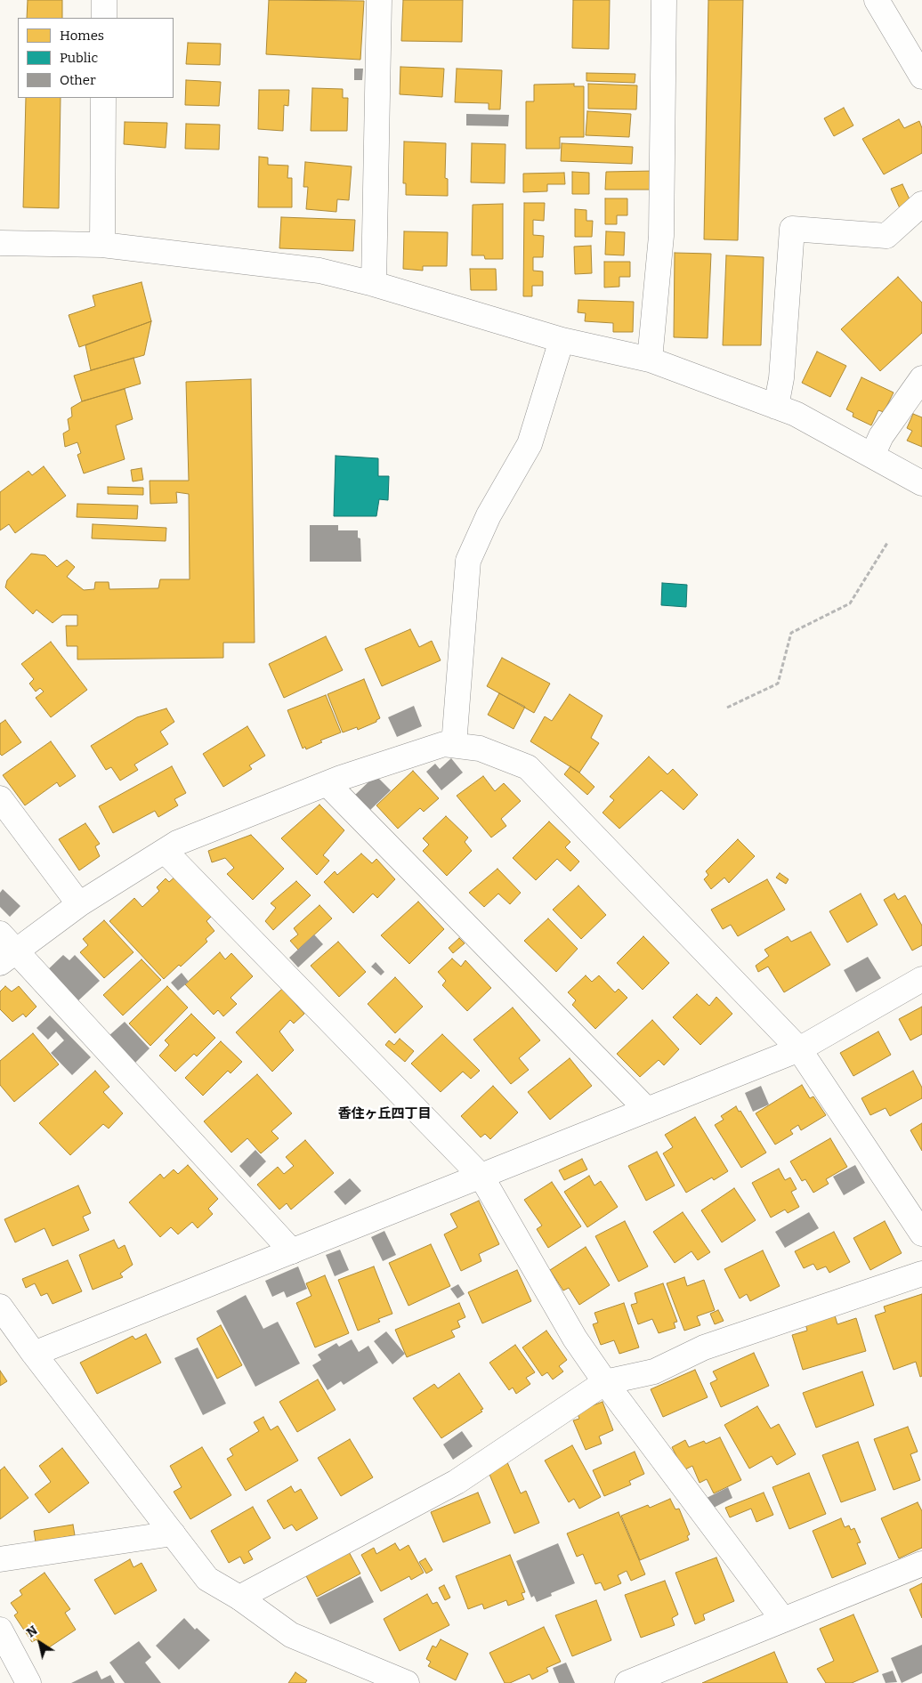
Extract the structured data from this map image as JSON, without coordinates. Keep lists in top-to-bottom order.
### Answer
{
  "districts": ["香住ヶ丘四丁目"],
  "legend": ["Homes", "Public", "Other"],
  "north": "top left"
}
